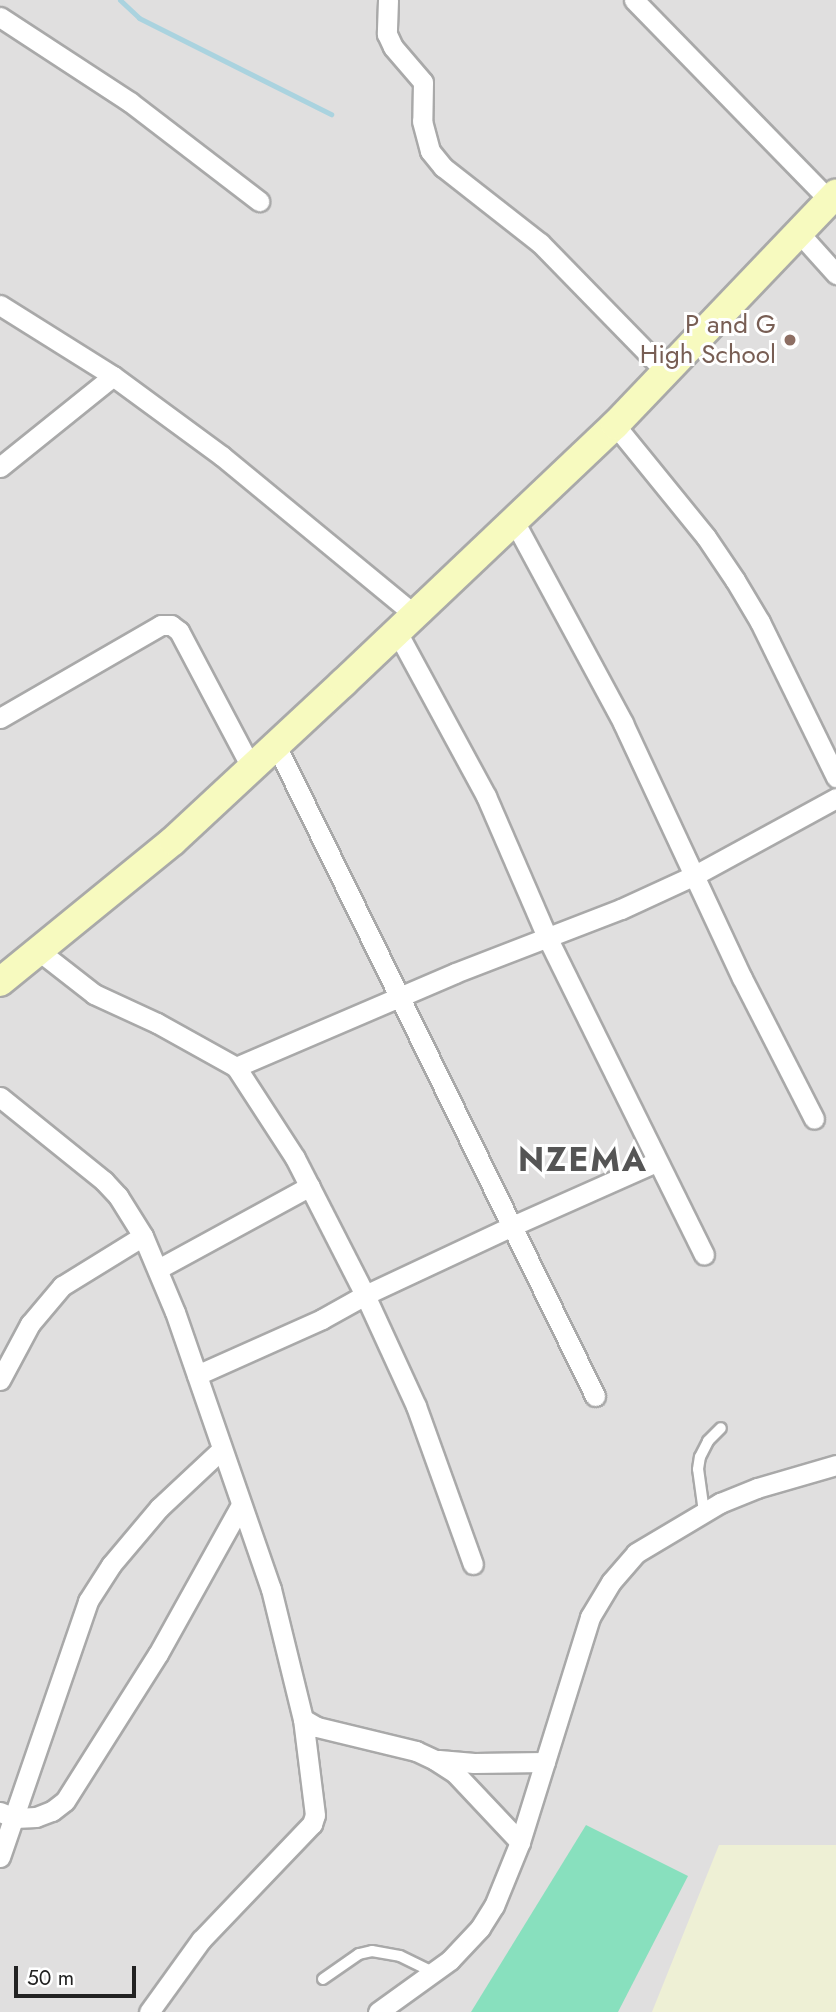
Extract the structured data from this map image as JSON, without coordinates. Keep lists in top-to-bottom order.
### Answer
{
  "districts": ["NZEMA"],
  "places": ["P and G High School"],
  "scale_bar": "50 m"
}
